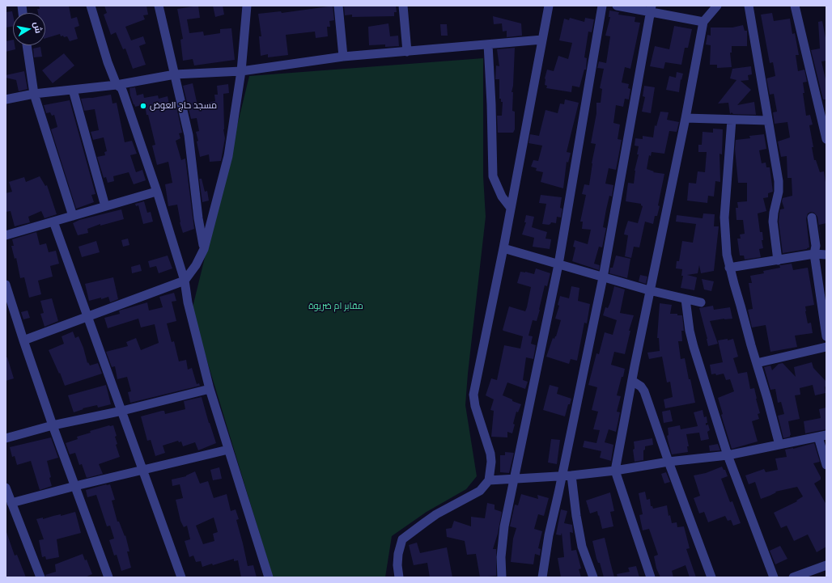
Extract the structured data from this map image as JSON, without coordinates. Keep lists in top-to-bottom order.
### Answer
{
  "parks": ["مقابر ام ضريوة"],
  "places": ["مسجد حاج العوض"],
  "north": "right"
}
